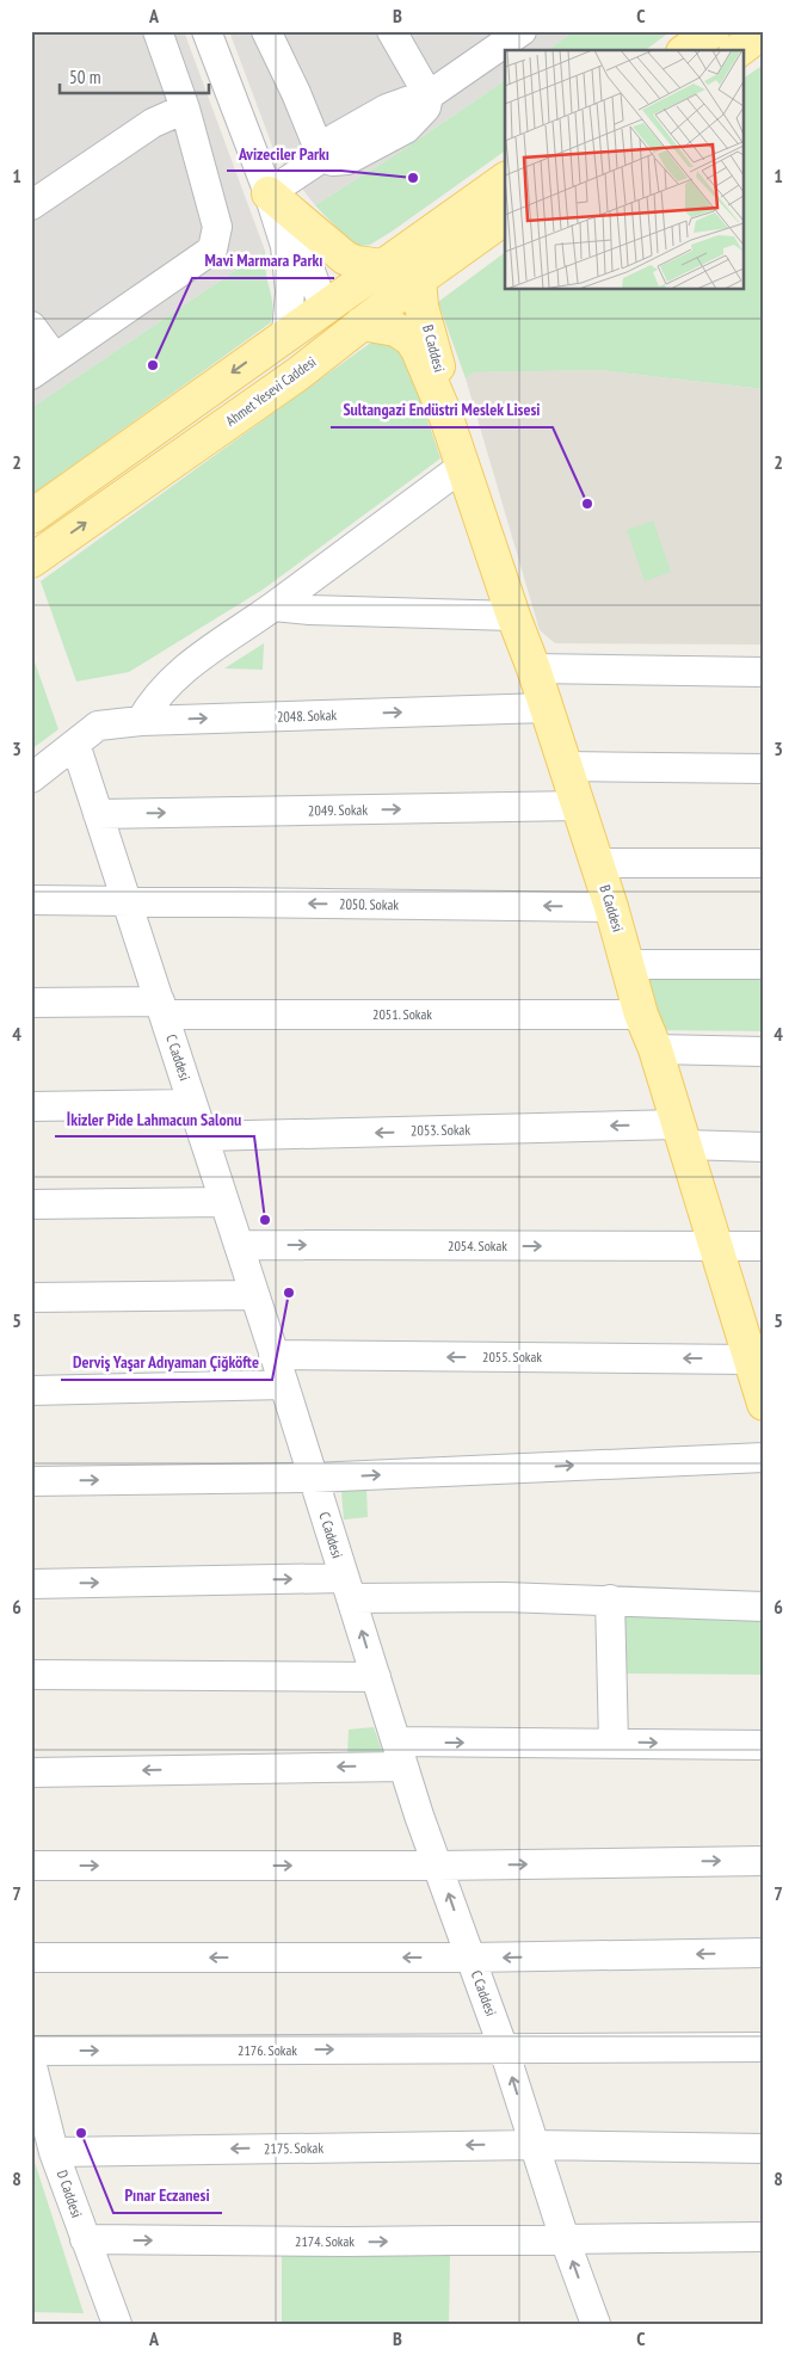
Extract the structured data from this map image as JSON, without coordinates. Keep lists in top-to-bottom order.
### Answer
{
  "streets": {
    "main road": ["B Caddesi", "Ahmet Yesevi Caddesi"],
    "street": [
      "2048. Sokak",
      "2049. Sokak",
      "2050. Sokak",
      "2051. Sokak",
      "C Caddesi",
      "2053. Sokak",
      "2054. Sokak",
      "2055. Sokak",
      "2176. Sokak",
      "2175. Sokak",
      "D Caddesi",
      "2174. Sokak"
    ]
  },
  "crossings": [
    ["B Caddesi", "Ahmet Yesevi Caddesi"],
    ["B Caddesi", "2048. Sokak"],
    ["B Caddesi", "2049. Sokak"],
    ["B Caddesi", "2050. Sokak"],
    ["B Caddesi", "2051. Sokak"],
    ["B Caddesi", "2053. Sokak"],
    ["B Caddesi", "2054. Sokak"],
    ["B Caddesi", "2055. Sokak"],
    ["2048. Sokak", "C Caddesi"],
    ["2049. Sokak", "C Caddesi"],
    ["2050. Sokak", "C Caddesi"],
    ["2051. Sokak", "C Caddesi"],
    ["C Caddesi", "2053. Sokak"],
    ["C Caddesi", "2054. Sokak"],
    ["C Caddesi", "2055. Sokak"],
    ["C Caddesi", "2176. Sokak"],
    ["C Caddesi", "2175. Sokak"],
    ["C Caddesi", "2174. Sokak"],
    ["2175. Sokak", "D Caddesi"],
    ["D Caddesi", "2174. Sokak"]
  ],
  "one_way": ["2174. Sokak"],
  "places": [
    "Avizeciler Parkı",
    "Mavi Marmara Parkı",
    "Sultangazi Endüstri Meslek Lisesi",
    "İkizler Pide Lahmacun Salonu",
    "Derviş Yaşar Adıyaman Çiğköfte",
    "Pınar Eczanesi"
  ],
  "scale_bar": "50 m",
  "grid": {
    "columns": ["A", "B", "C"],
    "rows": [
      "1",
      "2",
      "3",
      "4",
      "5",
      "6",
      "7",
      "8"
    ]
  }
}
